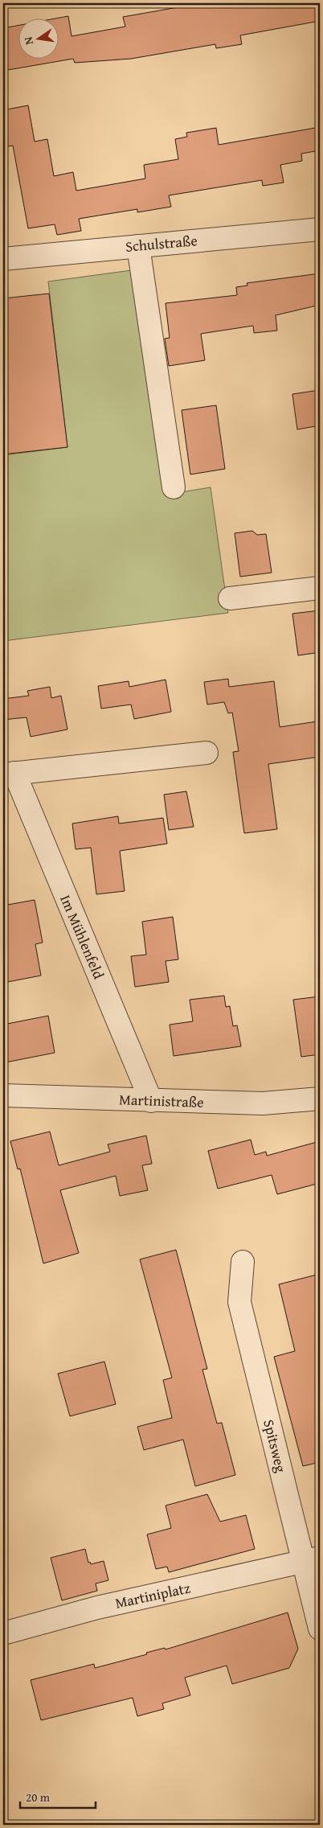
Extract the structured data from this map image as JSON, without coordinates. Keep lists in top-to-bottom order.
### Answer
{
  "streets": {
    "street": [
      "Schulstraße",
      "Im Mühlenfeld",
      "Martinistraße",
      "Spitsweg",
      "Martiniplatz"
    ]
  },
  "crossings": [
    ["Im Mühlenfeld", "Martinistraße"],
    ["Spitsweg", "Martiniplatz"]
  ],
  "scale_bar": "20 m",
  "north": "left"
}
